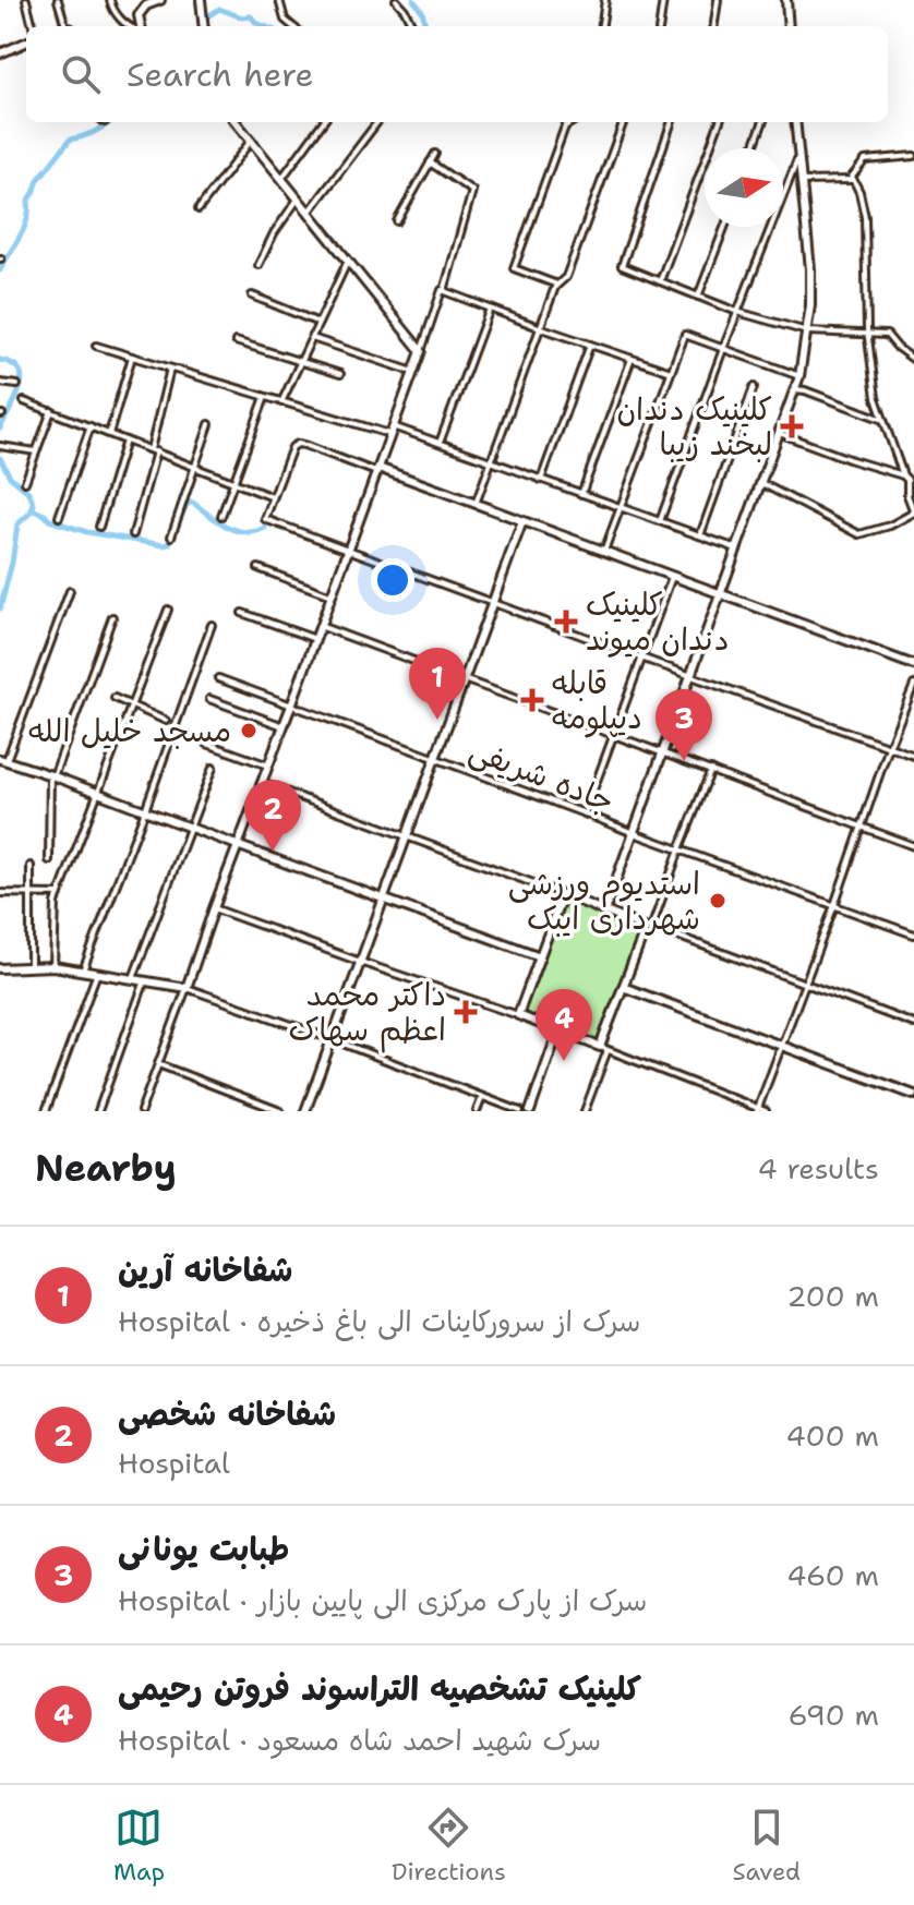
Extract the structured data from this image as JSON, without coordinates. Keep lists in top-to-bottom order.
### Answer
{
  "streets": {
    "street": ["جاده شریفی"]
  },
  "places": {
    "health": [
      "کلینیک دندان لبخند زیبا",
      "کلینیک دندان میوند",
      "قابله دیپلومه",
      "داکتر محمد اعظم سهاک"
    ],
    "other": ["مسجد خلیل الله", "استدیوم ورزشی شهرداری ایبک"]
  },
  "north": "right",
  "page": {
    "search": "Search here",
    "pins": [
      "1",
      "3",
      "2",
      "4"
    ],
    "heading": ["Nearby", "4 results"],
    "list": [
      {
        "mark": "1",
        "name": "شفاخانه آرین",
        "note": "Hospital · سرک از سرورکاینات الی باغ ذخیره",
        "value": "200 m"
      },
      {
        "mark": "2",
        "name": "شفاخانه شخصی",
        "note": "Hospital",
        "value": "400 m"
      },
      {
        "mark": "3",
        "name": "طبابت یونانی",
        "note": "Hospital · سرک از پارک مرکزی الی پایین بازار",
        "value": "460 m"
      },
      {
        "mark": "4",
        "name": "کلینیک تشخصیه التراسوند فروتن رحیمی",
        "note": "Hospital · سرک شهید احمد شاه مسعود",
        "value": "690 m"
      }
    ],
    "nav": ["Map", "Directions", "Saved"]
  }
}
